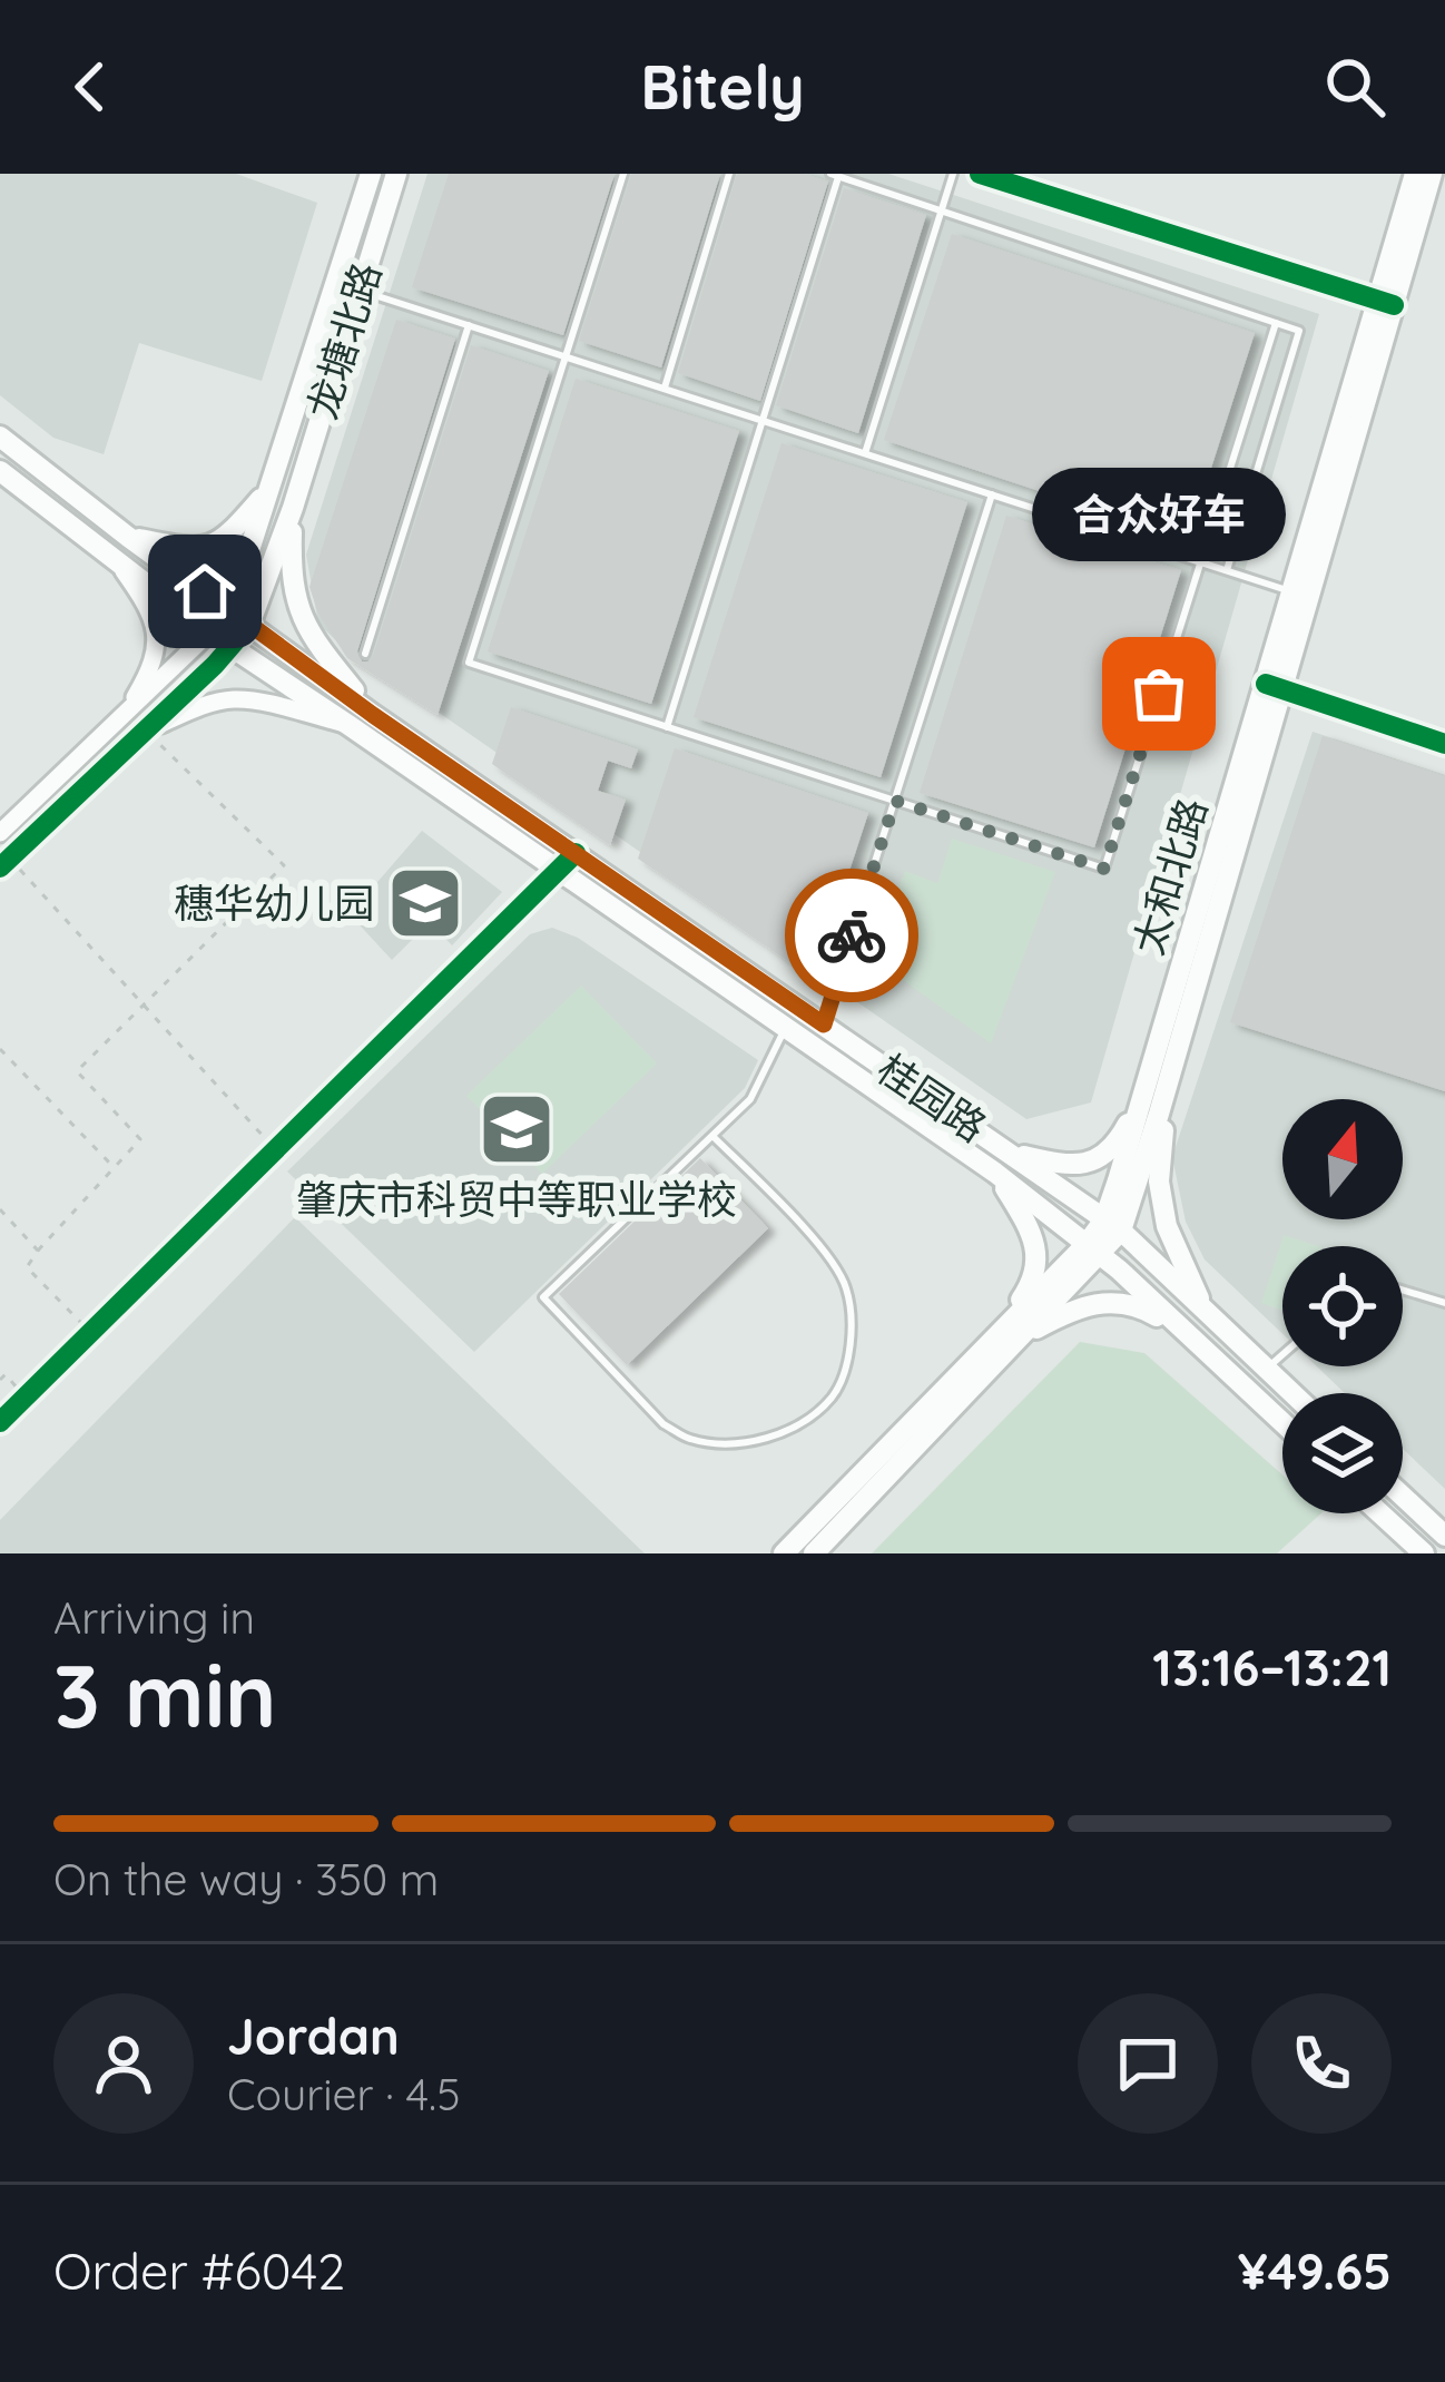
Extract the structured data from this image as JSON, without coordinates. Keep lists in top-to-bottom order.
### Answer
{
  "streets": {
    "main road": ["龙塘北路", "太和北路", "桂园路"]
  },
  "crossings": [
    ["龙塘北路", "桂园路"],
    ["太和北路", "桂园路"]
  ],
  "places": {
    "other": ["合众好车"],
    "school or university": ["穗华幼儿园", "肇庆市科贸中等职业学校"]
  },
  "north": "top",
  "page": {
    "header": "Bitely",
    "bubble": "合众好车",
    "heading": ["3 min", "Arriving in", "13:16–13:21"],
    "panel": [
      "Jordan",
      "Courier · 4.5",
      "Order #6042",
      "¥49.65"
    ],
    "bar": "On the way · 350 m"
  }
}
